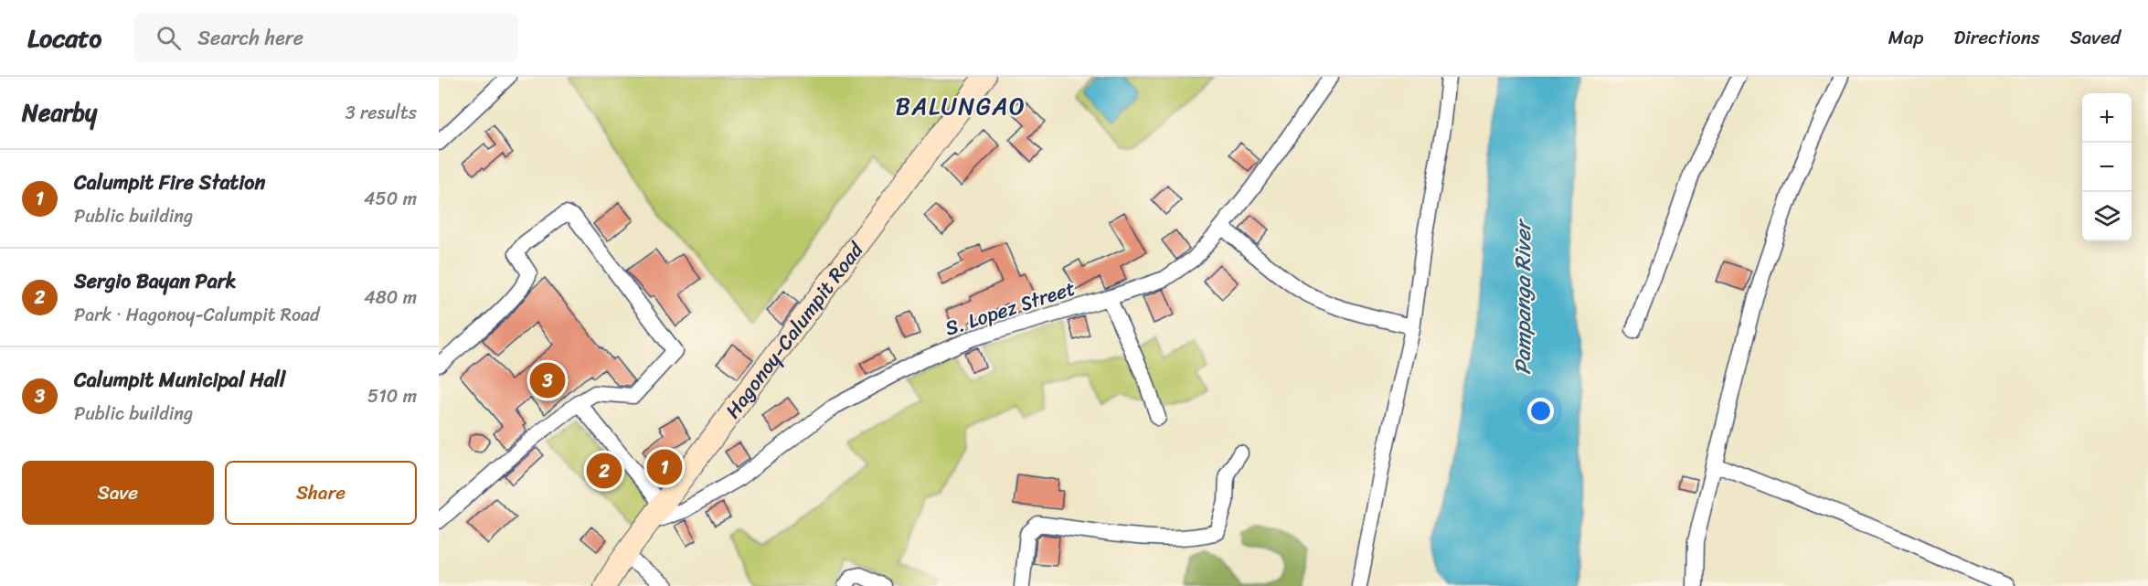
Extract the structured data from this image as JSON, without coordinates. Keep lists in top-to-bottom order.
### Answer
{
  "streets": {
    "main road": ["Hagonoy-Calumpit Road"],
    "street": ["S. Lopez Street"]
  },
  "crossings": [
    ["S. Lopez Street", "Hagonoy-Calumpit Road"]
  ],
  "districts": ["BALUNGAO"],
  "water": ["Pampanga River"],
  "page": {
    "header": "Locato",
    "search": "Search here",
    "nav": ["Map", "Directions", "Saved"],
    "heading": ["Nearby", "3 results"],
    "map_buttons": ["+", "−"],
    "list": [
      {
        "mark": "1",
        "name": "Calumpit Fire Station",
        "note": "Public building",
        "value": "450 m"
      },
      {
        "mark": "2",
        "name": "Sergio Bayan Park",
        "note": "Park · Hagonoy-Calumpit Road",
        "value": "480 m"
      },
      {
        "mark": "3",
        "name": "Calumpit Municipal Hall",
        "note": "Public building",
        "value": "510 m"
      }
    ],
    "pins": ["3", "1", "2"],
    "buttons": ["Save", "Share"]
  }
}
